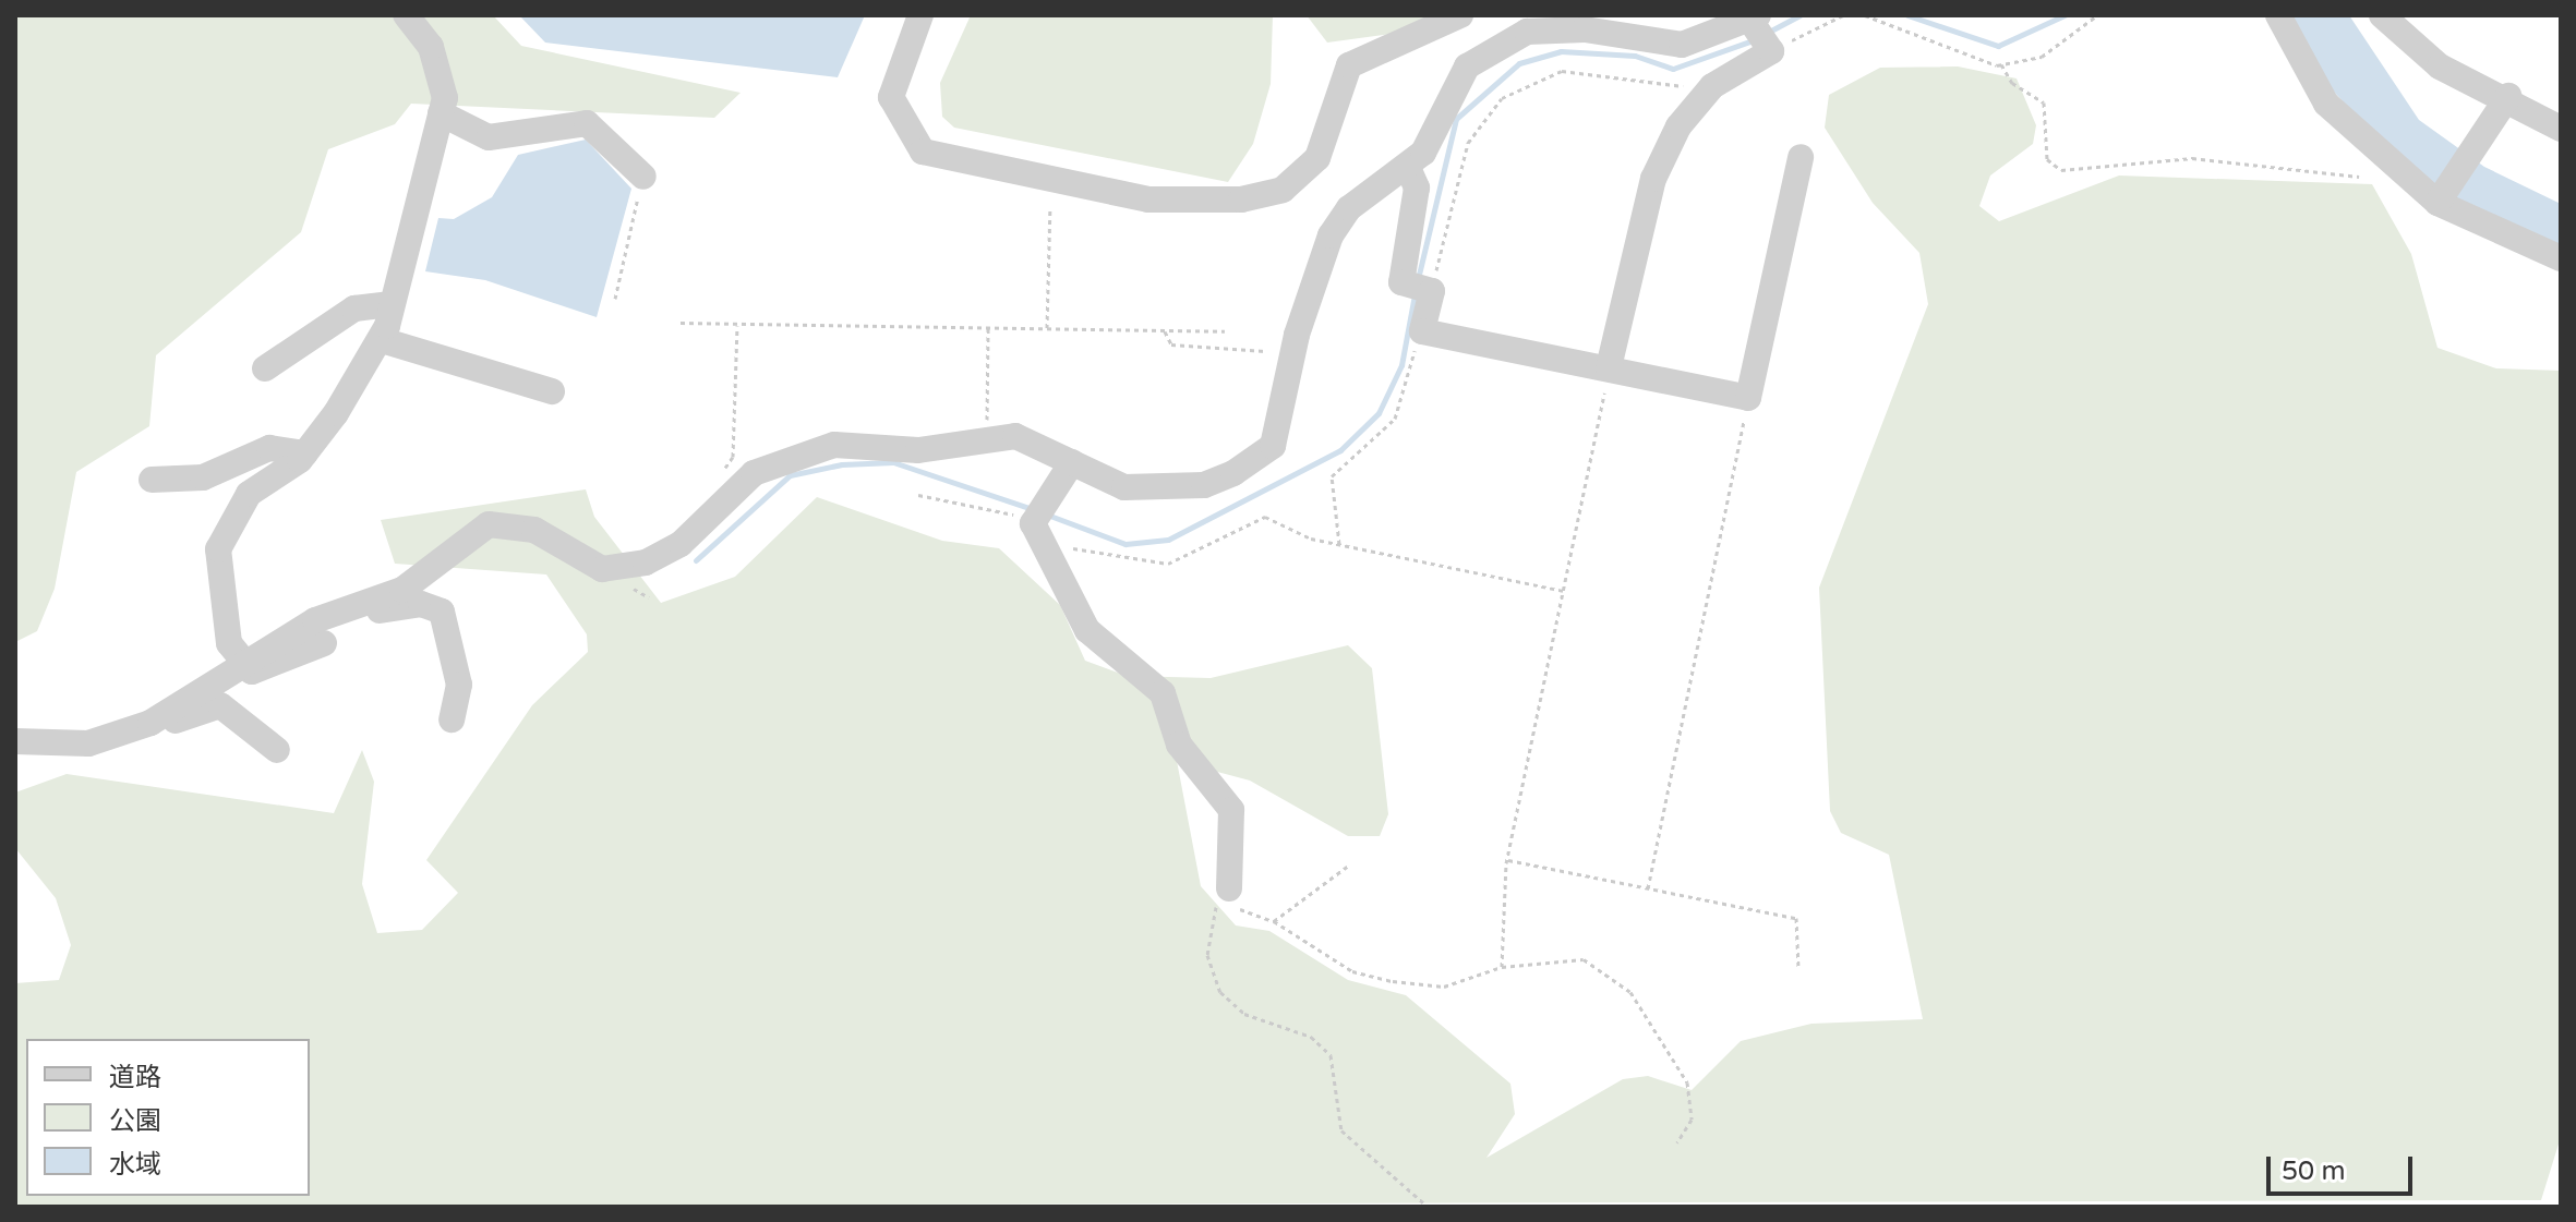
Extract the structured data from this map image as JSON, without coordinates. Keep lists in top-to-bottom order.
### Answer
{
  "legend": ["道路", "公園", "水域"],
  "scale_bar": "50 m"
}
